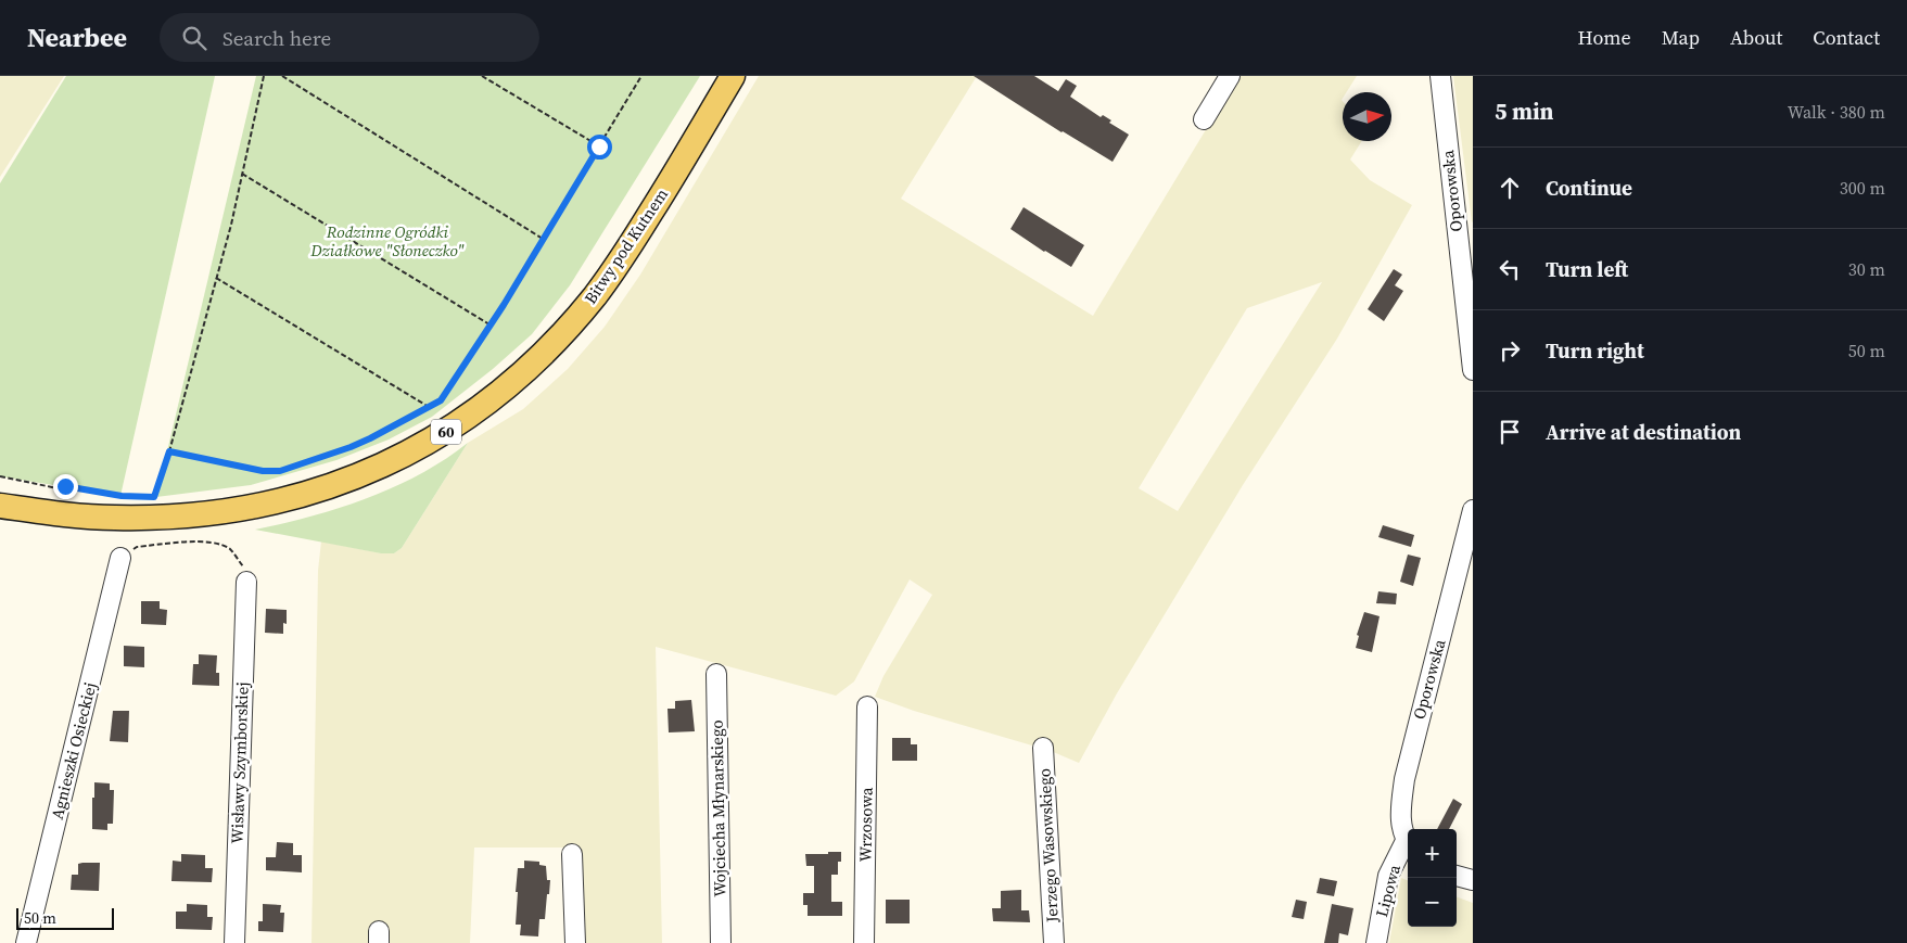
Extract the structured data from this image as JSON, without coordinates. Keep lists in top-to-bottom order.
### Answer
{
  "streets": {
    "main road": ["Bitwy pod Kutnem", "60"],
    "street": [
      "Oporowska",
      "Agnieszki Osieckiej",
      "Wisławy Szymborskiej",
      "Wojciecha Młynarskiego",
      "Wrzosowa",
      "Jerzego Wasowskiego",
      "Lipowa"
    ]
  },
  "parks": ["Rodzinne Ogródki Działkowe \"Słoneczko\""],
  "scale_bar": "50 m",
  "north": "right",
  "page": {
    "header": "Nearbee",
    "search": "Search here",
    "nav": [
      "Home",
      "Map",
      "About",
      "Contact"
    ],
    "heading": ["5 min", "Walk · 380 m"],
    "list": [
      ["Continue", "300 m"],
      ["Turn left", "30 m"],
      ["Turn right", "50 m"],
      "Arrive at destination"
    ],
    "map_buttons": ["+", "−"],
    "scale": "50 m"
  }
}
